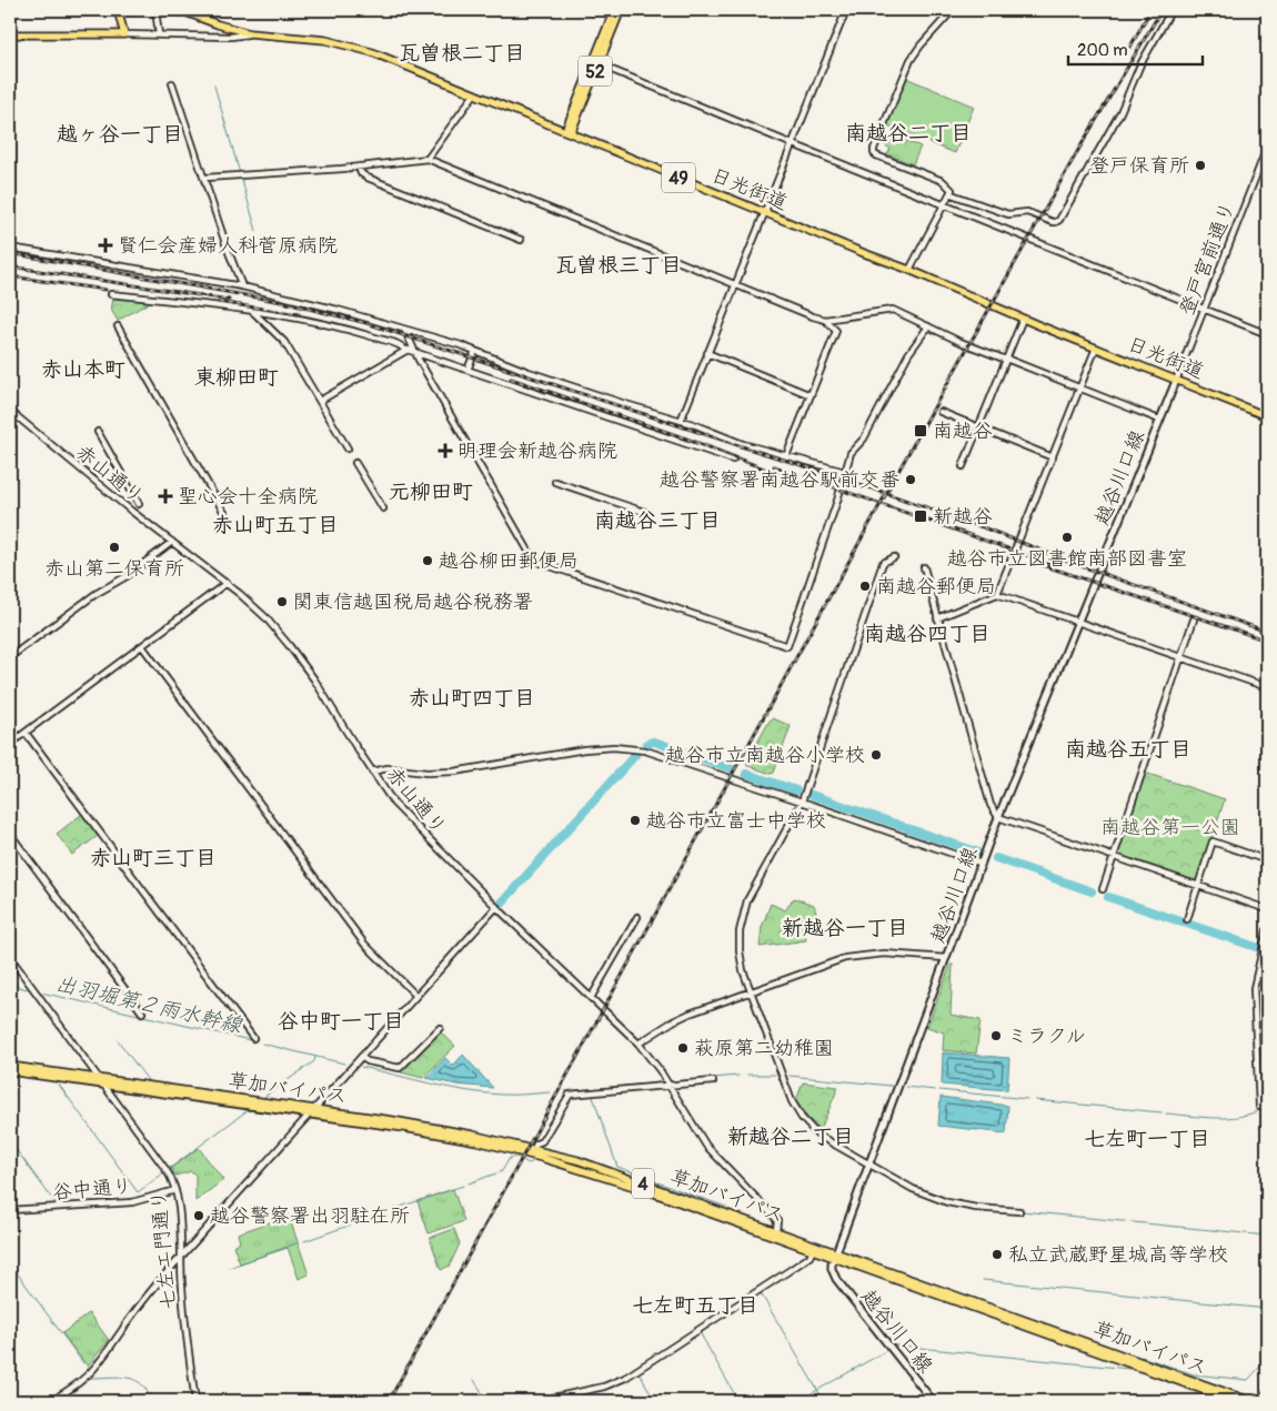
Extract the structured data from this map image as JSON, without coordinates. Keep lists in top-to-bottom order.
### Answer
{
  "streets": {
    "main road": [
      "52",
      "49",
      "日光街道",
      "越谷川口線",
      "草加バイパス",
      "4"
    ],
    "street": [
      "登戸宮前通り",
      "赤山通り",
      "谷中通り",
      "七左エ門通り"
    ]
  },
  "crossings": [
    ["52", "日光街道"],
    ["日光街道", "登戸宮前通り"],
    ["日光街道", "越谷川口線"],
    ["登戸宮前通り", "越谷川口線"],
    ["赤山通り", "草加バイパス"],
    ["越谷川口線", "草加バイパス"],
    ["草加バイパス", "七左エ門通り"],
    ["谷中通り", "七左エ門通り"]
  ],
  "districts": [
    "瓦曽根二丁目",
    "南越谷二丁目",
    "越ヶ谷一丁目",
    "瓦曽根三丁目",
    "赤山本町",
    "東柳田町",
    "元柳田町",
    "南越谷三丁目",
    "赤山町五丁目",
    "南越谷四丁目",
    "赤山町四丁目",
    "南越谷五丁目",
    "赤山町三丁目",
    "新越谷一丁目",
    "谷中町一丁目",
    "新越谷二丁目",
    "七左町一丁目",
    "七左町五丁目"
  ],
  "water": ["出羽堀第２雨水幹線"],
  "parks": ["南越谷第一公園"],
  "places": {
    "other": [
      "登戸保育所",
      "越谷警察署南越谷駅前交番",
      "越谷市立図書館南部図書室",
      "赤山第二保育所",
      "越谷柳田郵便局",
      "南越谷郵便局",
      "関東信越国税局越谷税務署",
      "越谷市立南越谷小学校",
      "越谷市立富士中学校",
      "ミラクル",
      "萩原第二幼稚園",
      "越谷警察署出羽駐在所",
      "私立武蔵野星城高等学校"
    ],
    "health": ["賢仁会産婦人科菅原病院", "明理会新越谷病院", "聖心会十全病院"],
    "transit": ["南越谷", "新越谷"]
  },
  "scale_bar": "200 m"
}
